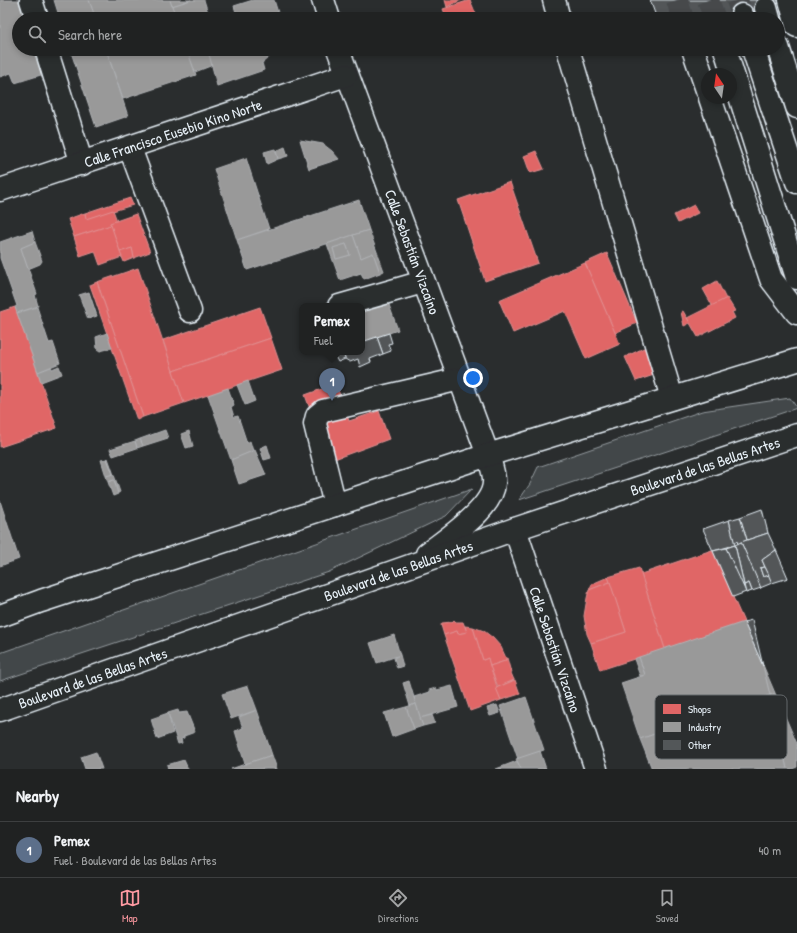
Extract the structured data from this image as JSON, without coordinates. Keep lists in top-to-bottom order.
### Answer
{
  "streets": {
    "main road": ["Calle Francisco Eusebio Kino Norte", "Calle Sebastián Vizcaíno", "Boulevard de las Bellas Artes"]
  },
  "crossings": [
    ["Calle Francisco Eusebio Kino Norte", "Calle Sebastián Vizcaíno"],
    ["Calle Sebastián Vizcaíno", "Boulevard de las Bellas Artes"]
  ],
  "legend": ["Shops", "Industry", "Other"],
  "north": "top",
  "page": {
    "search": "Search here",
    "popup": ["Pemex", "Fuel"],
    "pins": "1",
    "heading": "Nearby",
    "list": [
      {
        "mark": "1",
        "name": "Pemex",
        "note": "Fuel · Boulevard de las Bellas Artes",
        "value": "40 m"
      }
    ],
    "nav": ["Map", "Directions", "Saved"]
  }
}
